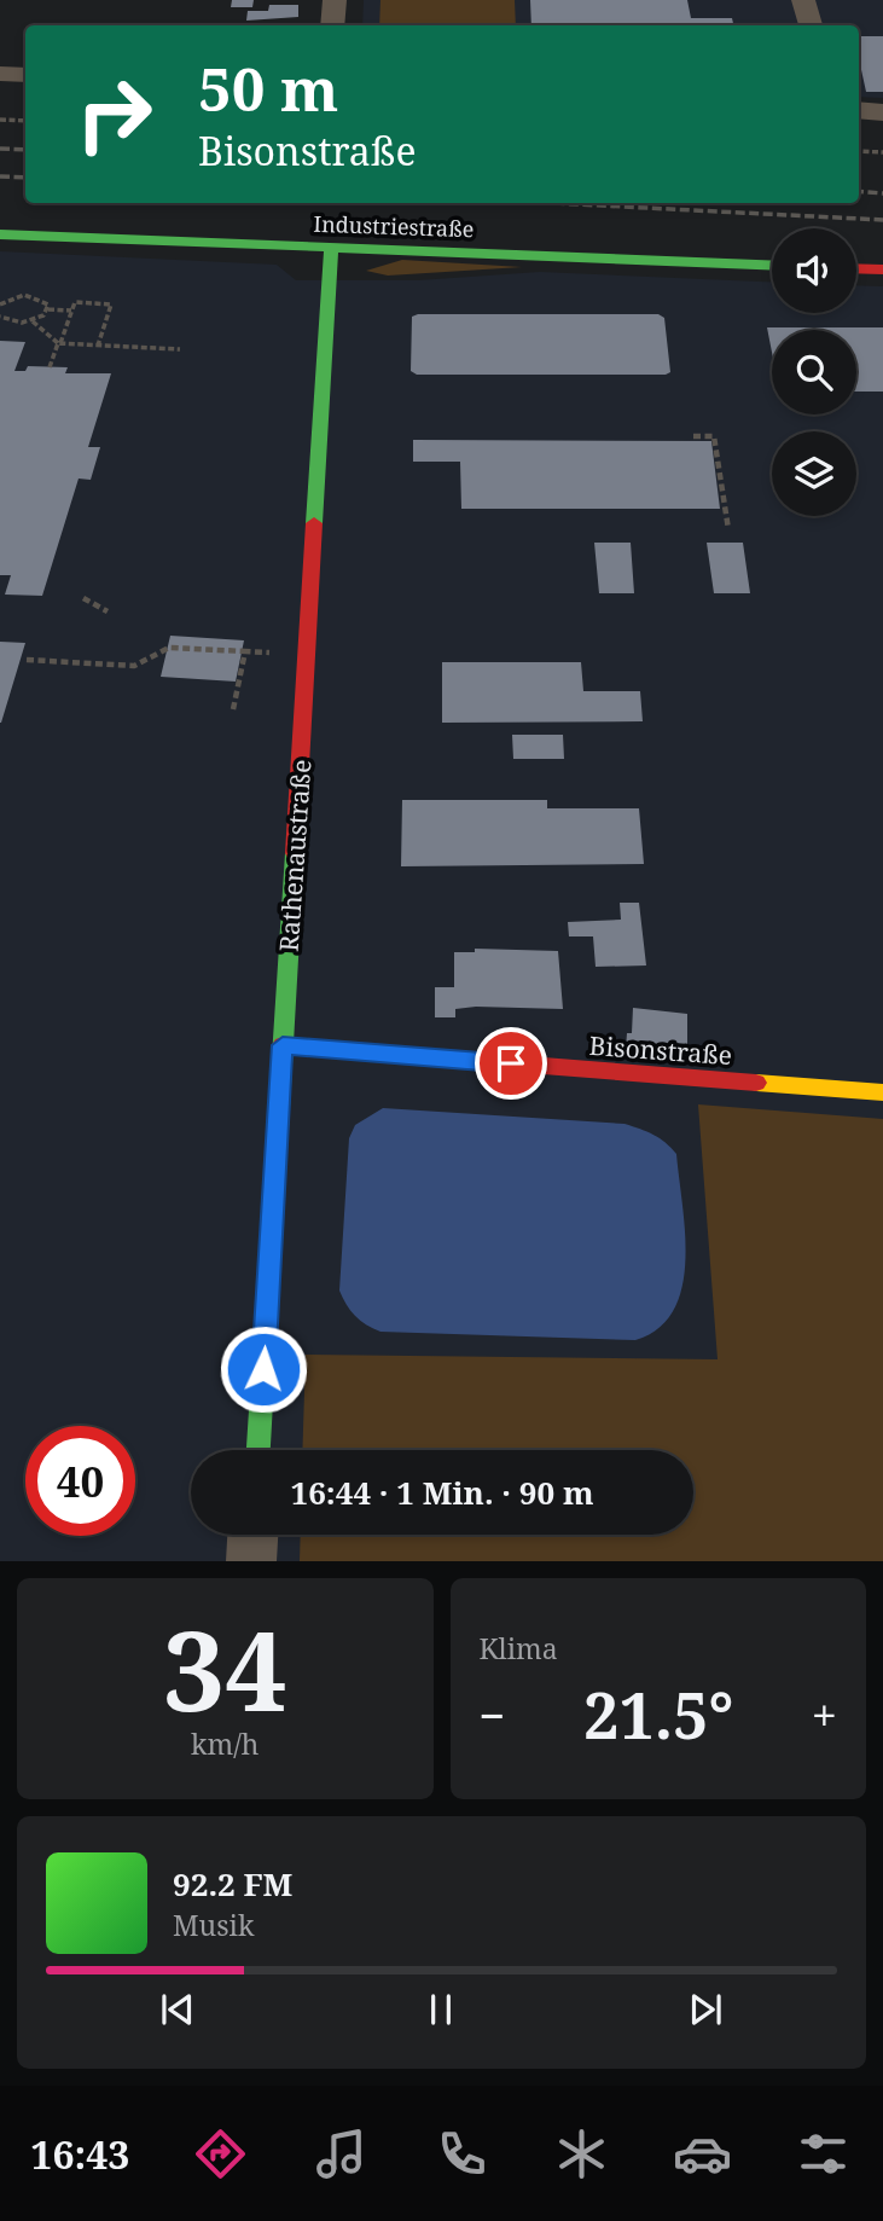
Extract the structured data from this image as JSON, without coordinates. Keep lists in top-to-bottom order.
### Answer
{
  "streets": {
    "street": ["Industriestraße", "Rathenaustraße", "Bisonstraße"]
  },
  "crossings": [
    ["Industriestraße", "Rathenaustraße"],
    ["Rathenaustraße", "Bisonstraße"]
  ],
  "page": {
    "turn": ["50 m", "Bisonstraße"],
    "limit": "40",
    "trip": "16:44 · 1 Min. · 90 m",
    "tile": [
      ["34", "km/h"],
      "Klima"
    ],
    "heat": ["−", "21.5°", "+"],
    "song": ["92.2 FM", "Musik"],
    "tabs": "16:43"
  }
}
